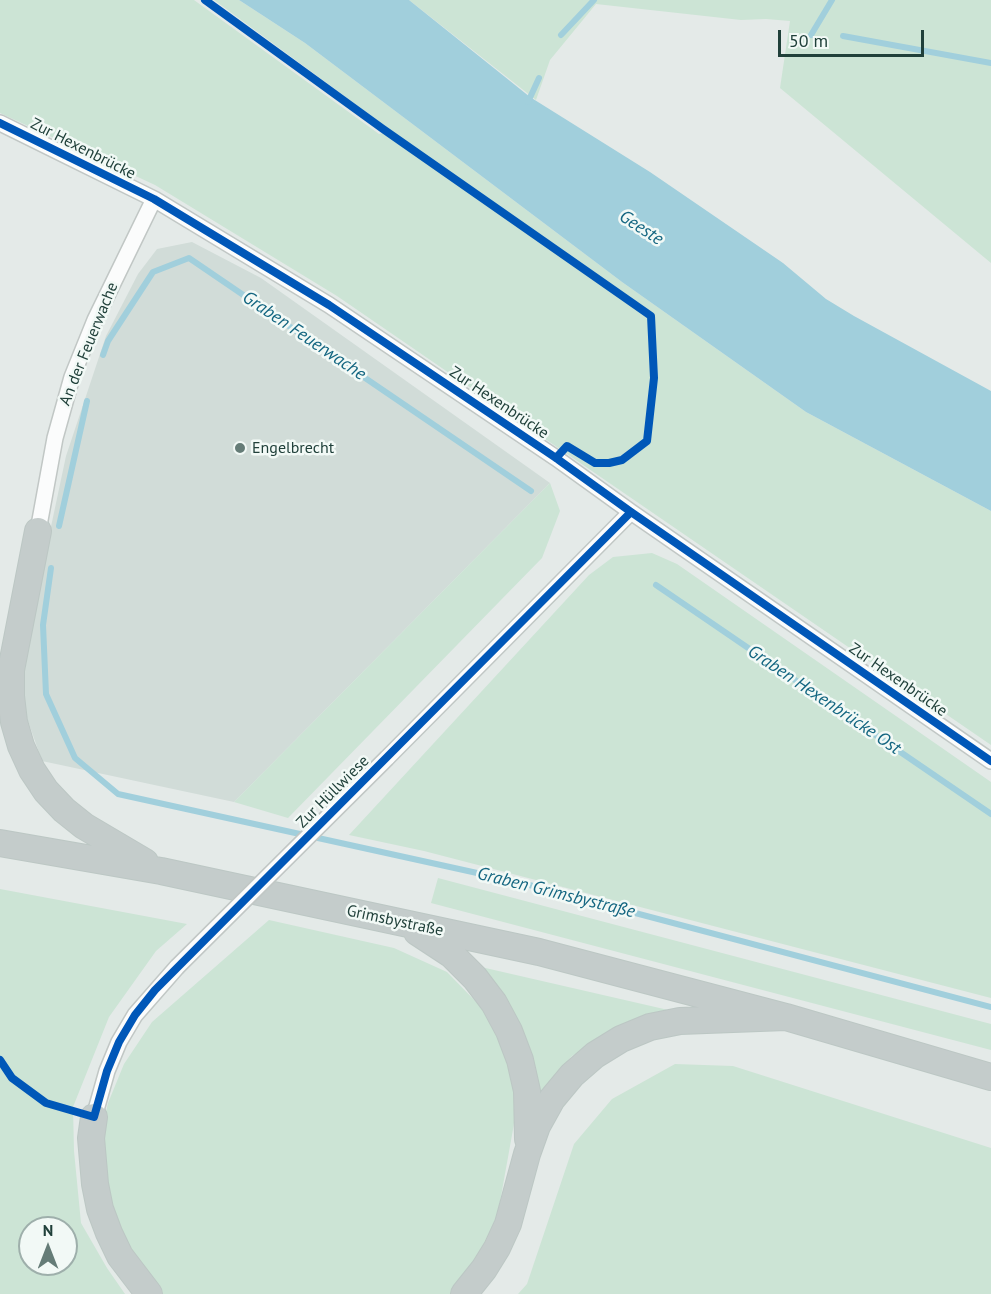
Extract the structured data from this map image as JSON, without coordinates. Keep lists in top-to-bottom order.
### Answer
{
  "streets": {
    "highway": ["Grimsbystraße"],
    "street": ["Zur Hexenbrücke", "An der Feuerwache", "Zur Hüllwiese"]
  },
  "crossings": [
    ["Zur Hexenbrücke", "An der Feuerwache"],
    ["Zur Hexenbrücke", "Zur Hüllwiese"]
  ],
  "water": [
    "Geeste",
    "Graben Feuerwache",
    "Graben Hexenbrücke Ost",
    "Graben Grimsbystraße"
  ],
  "places": ["Engelbrecht"],
  "scale_bar": "50 m",
  "north": "top"
}
